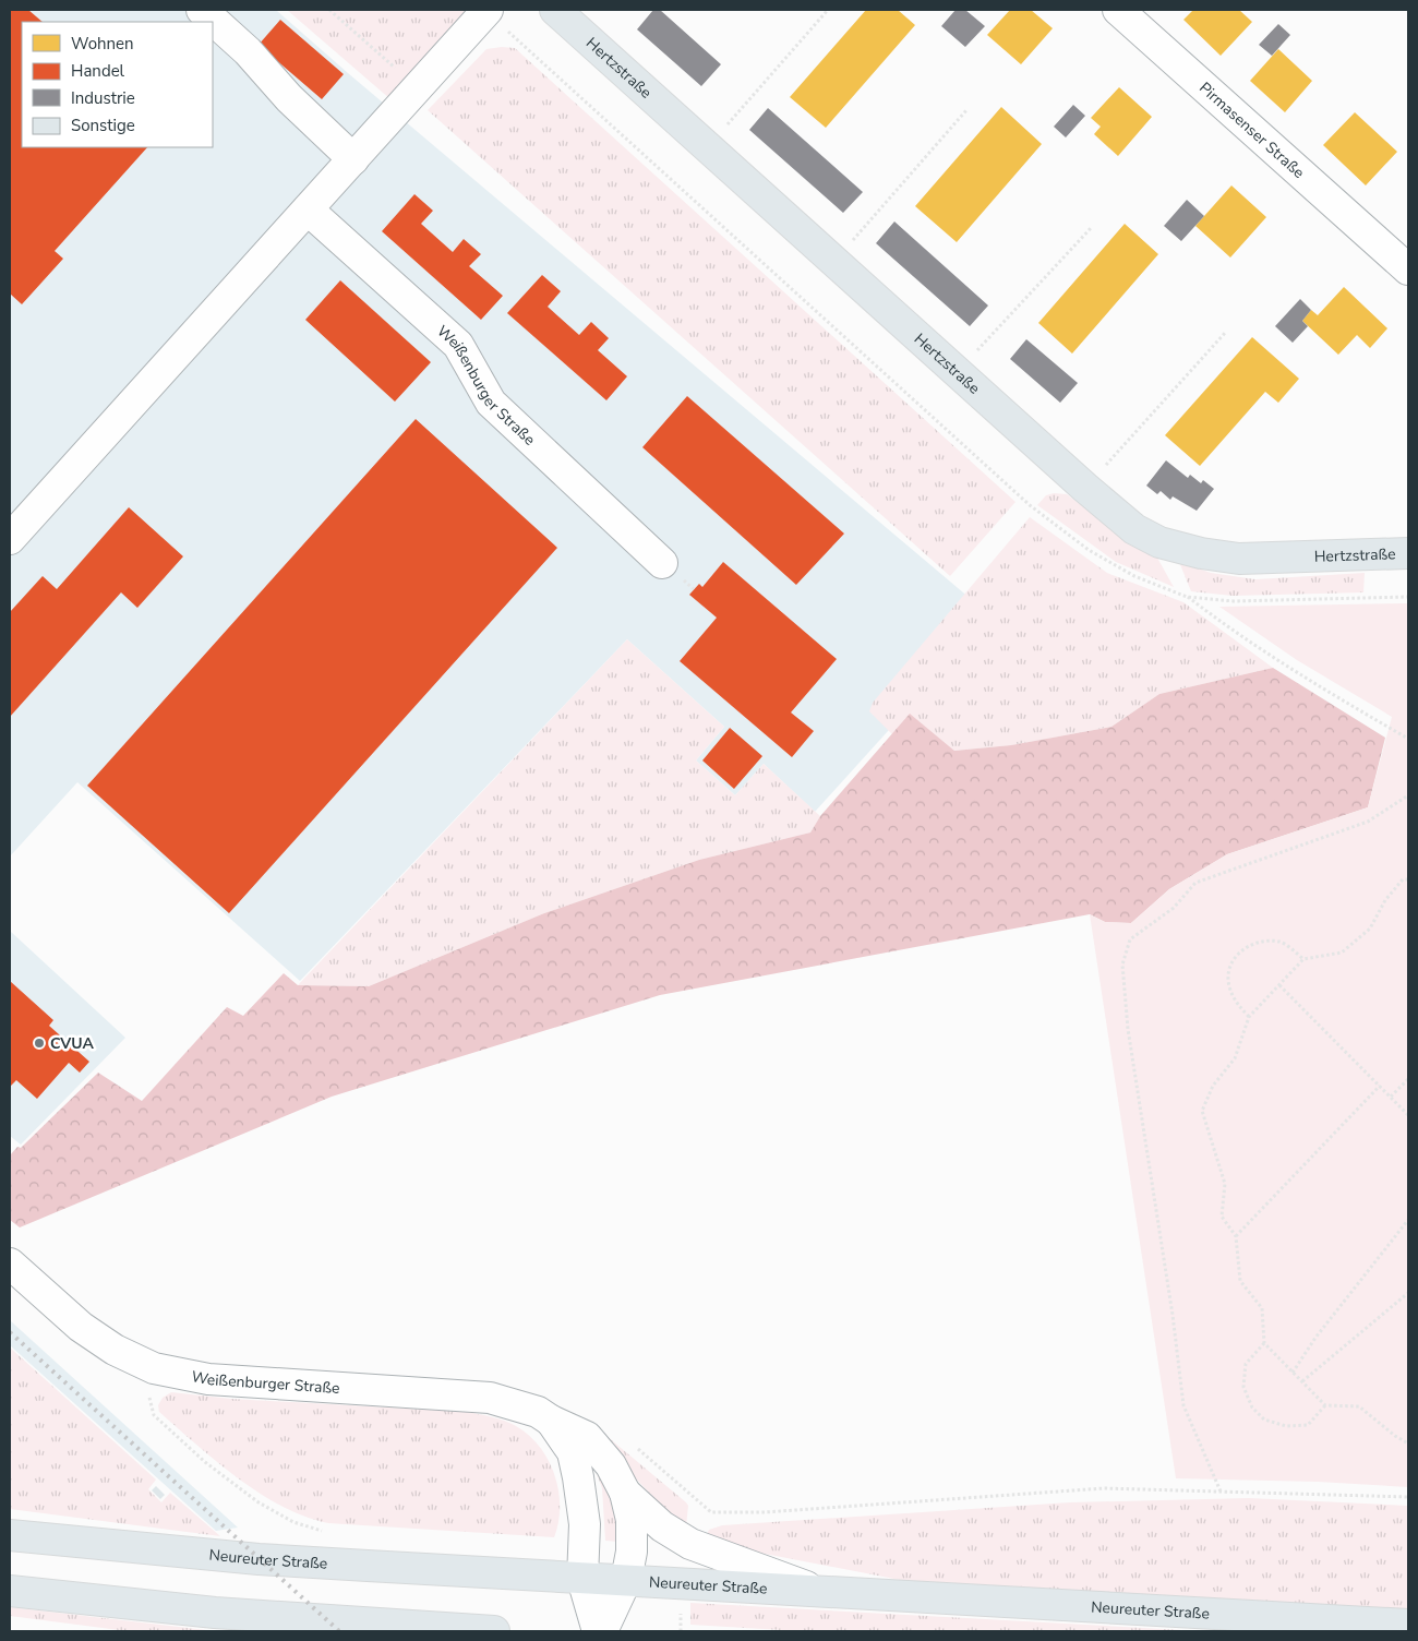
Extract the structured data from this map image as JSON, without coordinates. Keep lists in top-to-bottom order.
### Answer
{
  "streets": {
    "main road": ["Hertzstraße", "Neureuter Straße"],
    "street": ["Pirmasenser Straße", "Weißenburger Straße"]
  },
  "crossings": [
    ["Weißenburger Straße", "Neureuter Straße"]
  ],
  "places": ["CVUA"],
  "legend": [
    "Wohnen",
    "Handel",
    "Industrie",
    "Sonstige"
  ]
}
